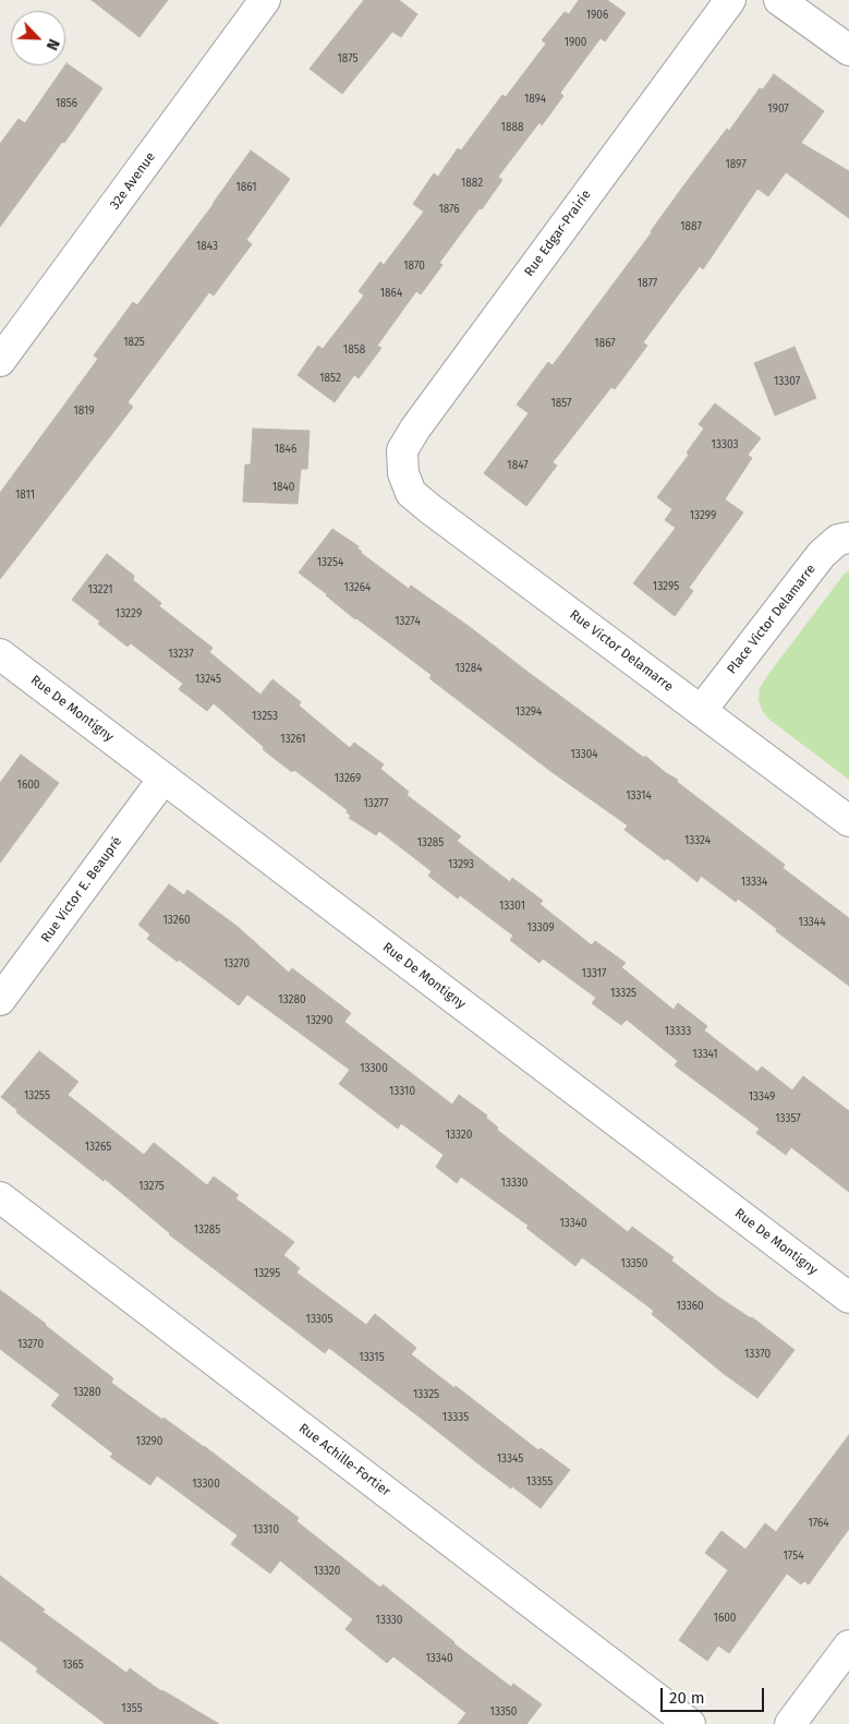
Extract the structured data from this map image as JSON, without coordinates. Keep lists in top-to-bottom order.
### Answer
{
  "streets": {
    "street": [
      "32e Avenue",
      "Rue Edgar-Prairie",
      "Place Victor Delamarre",
      "Rue Victor Delamarre",
      "Rue De Montigny",
      "Rue Victor E. Beaupré",
      "Rue Achille-Fortier"
    ]
  },
  "crossings": [
    ["Rue Edgar-Prairie", "Rue Victor Delamarre"],
    ["Place Victor Delamarre", "Rue Victor Delamarre"],
    ["Rue De Montigny", "Rue Victor E. Beaupré"]
  ],
  "house_numbers": [
    "1906",
    "1900",
    "1875",
    "1894",
    "1856",
    "1907",
    "1888",
    "1897",
    "1882",
    "1861",
    "1876",
    "1887",
    "1843",
    "1870",
    "1877",
    "1864",
    "1825",
    "1867",
    "1858",
    "1852",
    "13307",
    "1857",
    "1819",
    "13303",
    "1846",
    "1847",
    "1840",
    "1811",
    "13299",
    "13254",
    "13295",
    "13264",
    "13221",
    "13229",
    "13274",
    "13237",
    "13284",
    "13245",
    "13294",
    "13253",
    "13261",
    "13304",
    "13269",
    "1600",
    "13314",
    "13277",
    "13324",
    "13285",
    "13293",
    "13334",
    "13301",
    "13260",
    "13344",
    "13309",
    "13270",
    "13317",
    "13325",
    "13280",
    "13290",
    "13333",
    "13341",
    "13300",
    "13310",
    "13255",
    "13349",
    "13357",
    "13320",
    "13265",
    "13330",
    "13275",
    "13340",
    "13285",
    "13350",
    "13295",
    "13360",
    "13305",
    "13270",
    "13370",
    "13315",
    "13280",
    "13325",
    "13335",
    "13290",
    "13345",
    "13355",
    "13300",
    "1764",
    "13310",
    "1754",
    "13320",
    "1600",
    "13330",
    "13340",
    "1365",
    "1355",
    "13350"
  ],
  "scale_bar": "20 m",
  "north": "bottom right"
}
